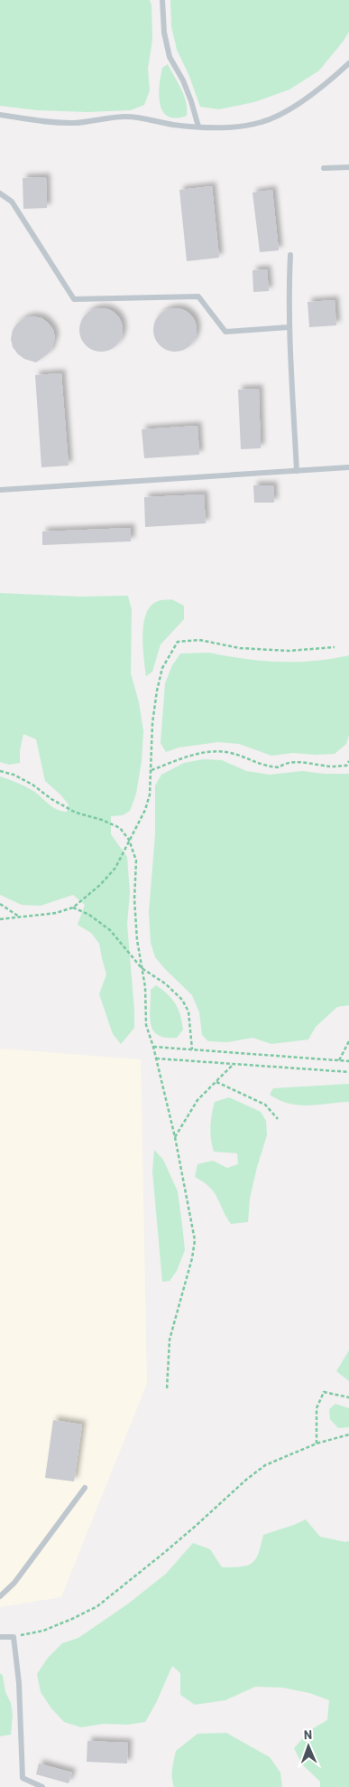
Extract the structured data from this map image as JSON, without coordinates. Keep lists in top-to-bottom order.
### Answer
{
  "north": "top"
}
